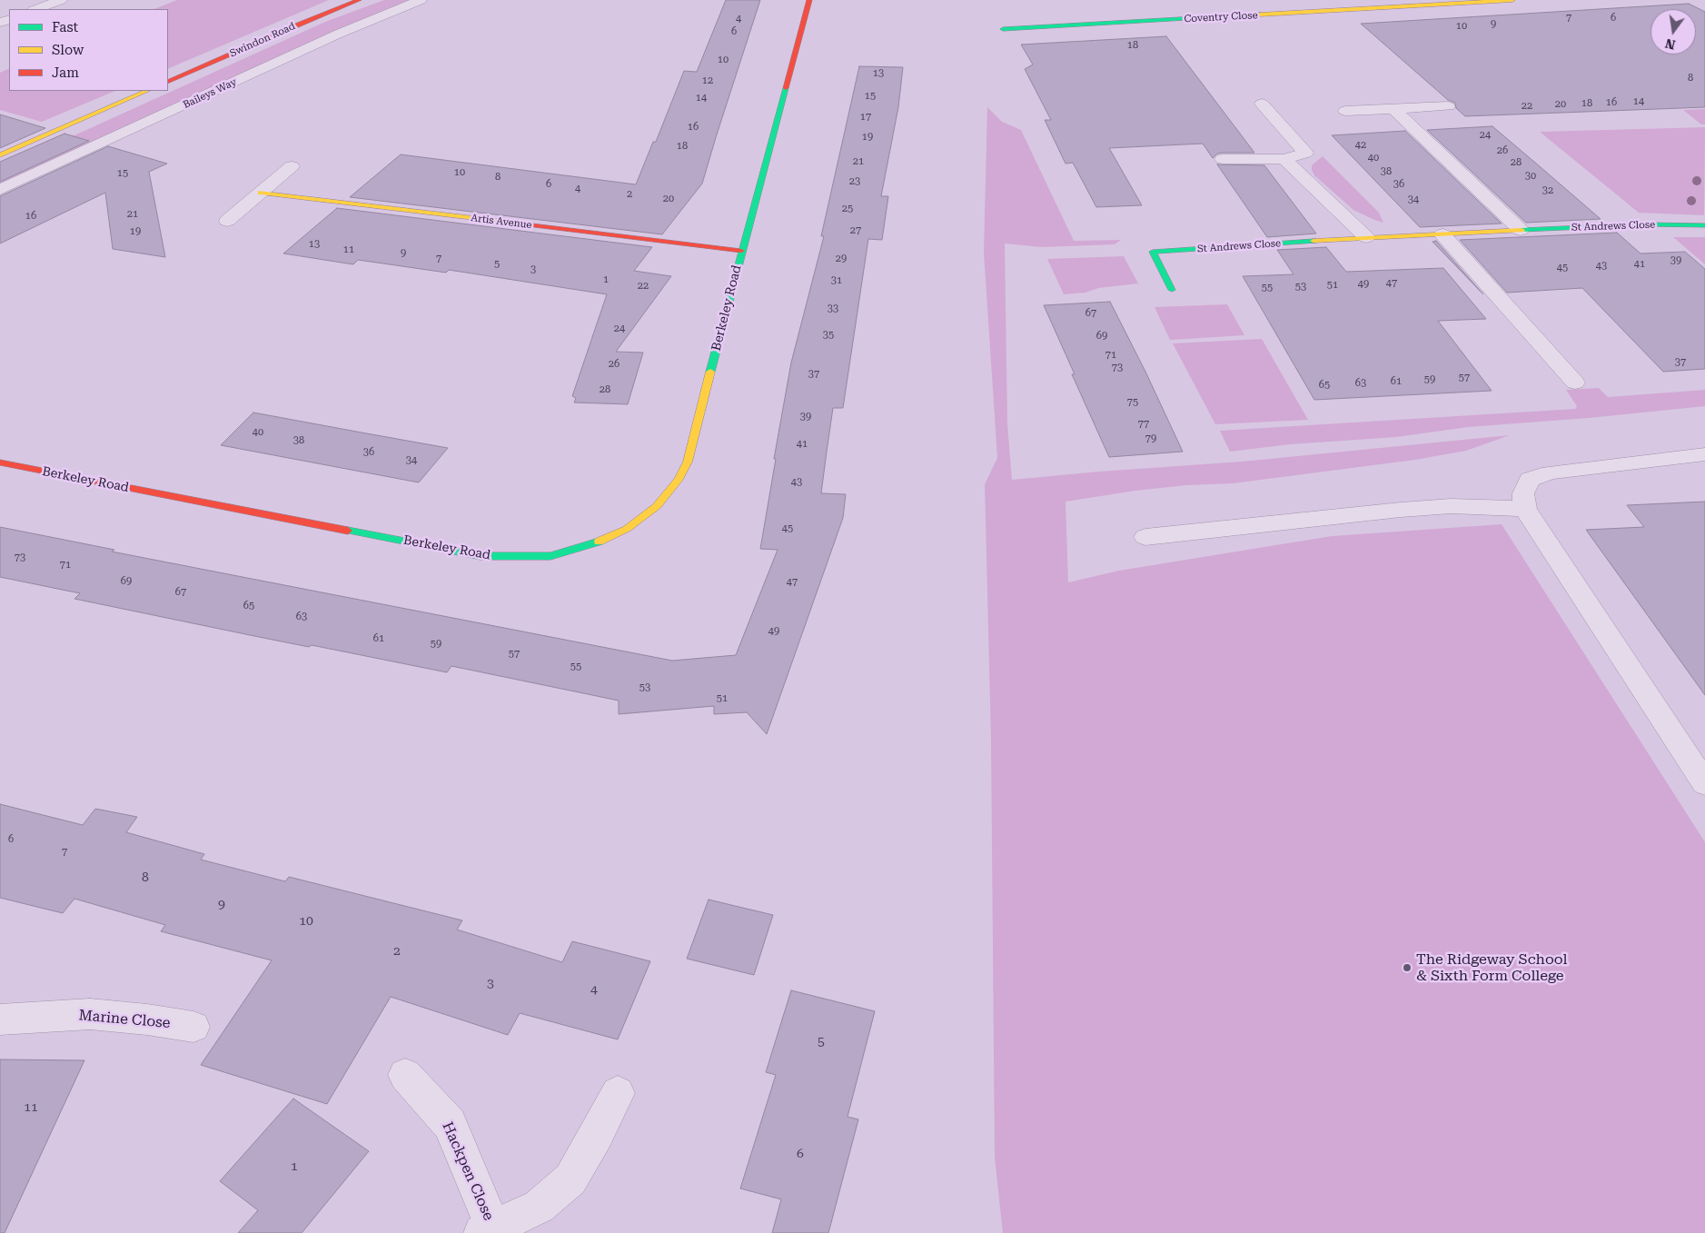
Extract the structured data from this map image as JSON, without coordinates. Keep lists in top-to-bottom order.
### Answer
{
  "streets": {
    "street": [
      "Coventry Close",
      "Swindon Road",
      "Baileys Way",
      "Artis Avenue",
      "St Andrews Close",
      "Berkeley Road",
      "Marine Close",
      "Hackpen Close"
    ]
  },
  "crossings": [
    ["Artis Avenue", "Berkeley Road"]
  ],
  "places": ["The Ridgeway School & Sixth Form College"],
  "house_numbers": [
    "7",
    "6",
    "4",
    "9",
    "10",
    "6",
    "18",
    "10",
    "13",
    "8",
    "12",
    "15",
    "14",
    "14",
    "16",
    "18",
    "20",
    "22",
    "17",
    "16",
    "24",
    "19",
    "42",
    "18",
    "26",
    "40",
    "21",
    "28",
    "38",
    "10",
    "15",
    "30",
    "8",
    "23",
    "6",
    "36",
    "4",
    "32",
    "2",
    "20",
    "34",
    "25",
    "21",
    "16",
    "27",
    "19",
    "13",
    "11",
    "9",
    "7",
    "29",
    "39",
    "5",
    "41",
    "43",
    "45",
    "3",
    "1",
    "31",
    "47",
    "49",
    "51",
    "22",
    "53",
    "55",
    "33",
    "67",
    "24",
    "35",
    "69",
    "71",
    "37",
    "26",
    "73",
    "37",
    "57",
    "59",
    "61",
    "63",
    "65",
    "28",
    "75",
    "39",
    "77",
    "40",
    "79",
    "38",
    "41",
    "36",
    "34",
    "43",
    "45",
    "73",
    "71",
    "69",
    "47",
    "67",
    "65",
    "63",
    "49",
    "61",
    "59",
    "57",
    "55",
    "53",
    "51",
    "6",
    "7",
    "8",
    "9",
    "10",
    "2",
    "3",
    "4",
    "5",
    "11",
    "6",
    "1"
  ],
  "legend": ["Fast", "Slow", "Jam"],
  "north": "bottom"
}
